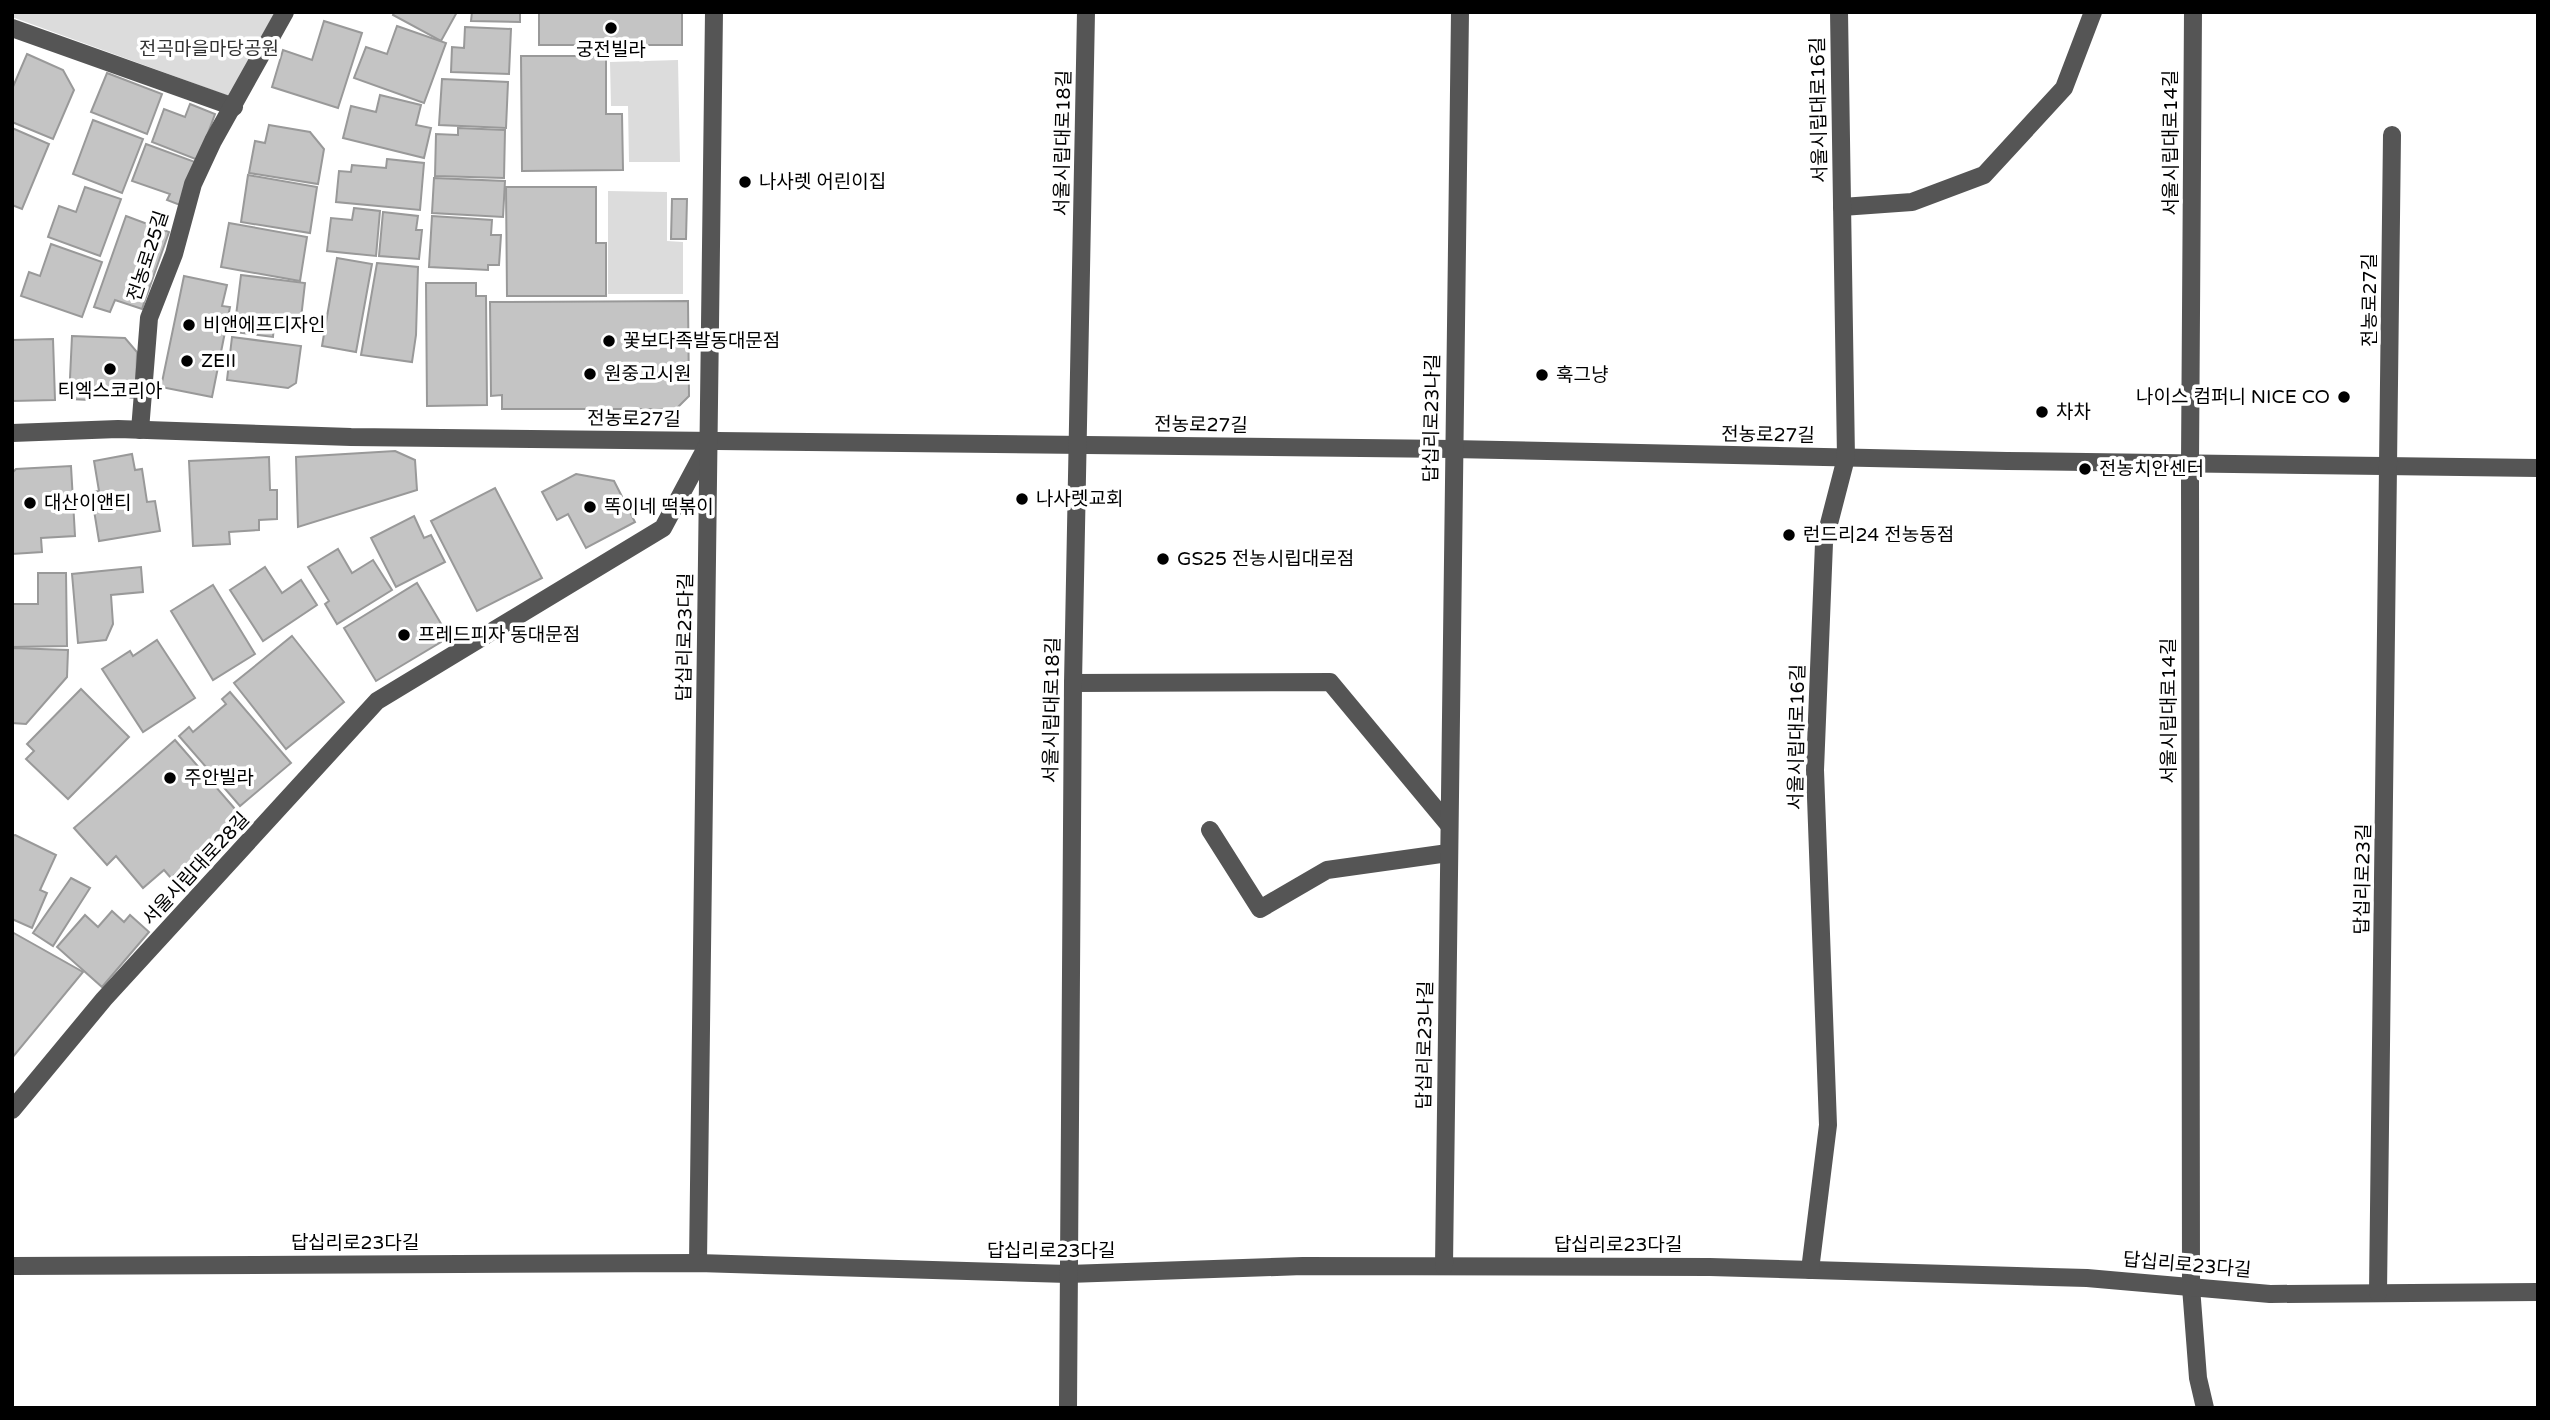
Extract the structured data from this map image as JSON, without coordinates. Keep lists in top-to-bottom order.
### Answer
{
  "streets": {
    "street": [
      "서울시립대로16길",
      "서울시립대로18길",
      "서울시립대로14길",
      "전농로25길",
      "전농로27길",
      "답십리로23나길",
      "답십리로23다길",
      "서울시립대로28길",
      "답십리로23길"
    ]
  },
  "crossings": [
    ["서울시립대로16길", "전농로27길"],
    ["서울시립대로16길", "답십리로23다길"],
    ["서울시립대로18길", "전농로27길"],
    ["서울시립대로18길", "답십리로23다길"],
    ["서울시립대로14길", "전농로27길"],
    ["서울시립대로14길", "답십리로23다길"],
    ["전농로25길", "전농로27길"],
    ["전농로27길", "답십리로23나길"],
    ["전농로27길", "답십리로23다길"],
    ["전농로27길", "서울시립대로28길"],
    ["전농로27길", "답십리로23길"],
    ["답십리로23나길", "답십리로23다길"],
    ["답십리로23다길", "서울시립대로28길"],
    ["답십리로23다길", "답십리로23길"]
  ],
  "parks": ["전곡마을마당공원"],
  "places": [
    "궁전빌라",
    "나사렛 어린이집",
    "비앤에프디자인",
    "꽃보다족발동대문점",
    "ZEII",
    "티엑스코리아",
    "원중고시원",
    "훅그냥",
    "나이스 컴퍼니 NICE CO",
    "차차",
    "전농치안센터",
    "나사렛교회",
    "대산이앤티",
    "똑이네 떡볶이",
    "런드리24 전농동점",
    "GS25 전농시립대로점",
    "프레드피자 동대문점",
    "주안빌라"
  ]
}
